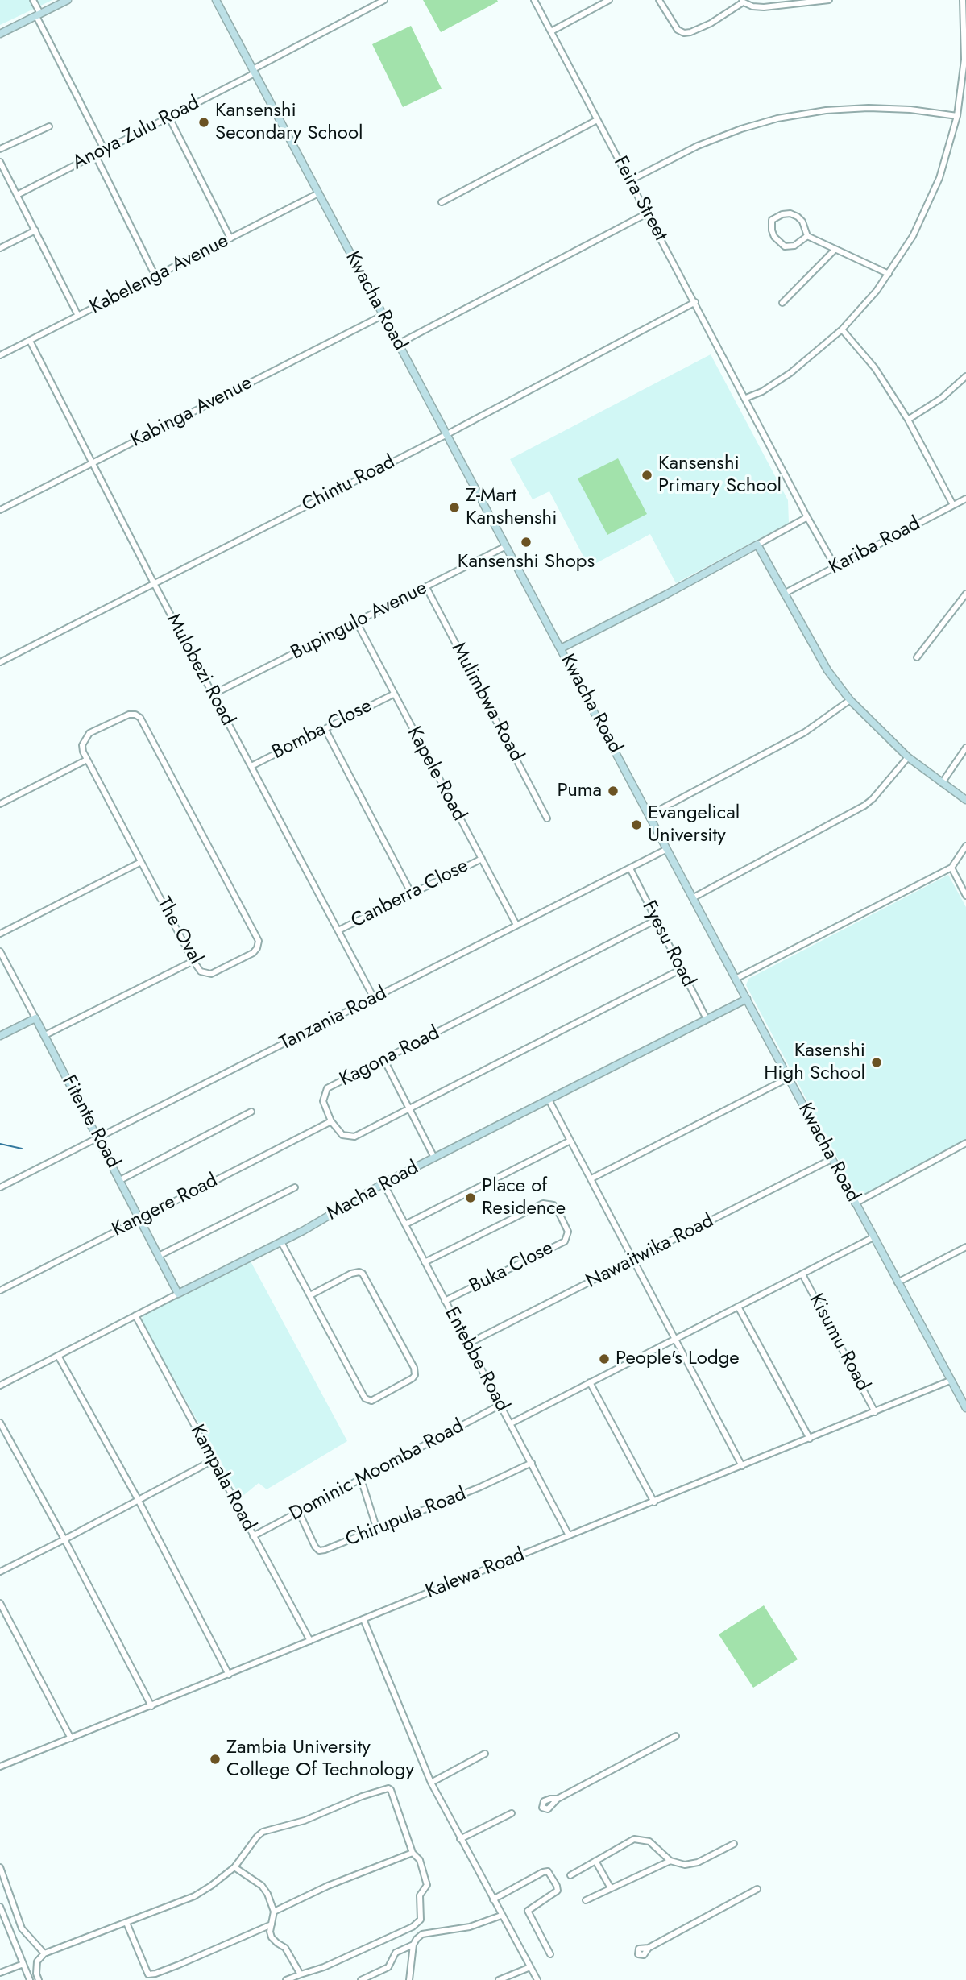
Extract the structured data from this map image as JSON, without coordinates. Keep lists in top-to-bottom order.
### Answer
{
  "streets": {
    "main road": ["Kwacha Road", "Fitente Road", "Macha Road"],
    "street": [
      "Anoya Zulu Road",
      "Feira Street",
      "Kabelenga Avenue",
      "Kabinga Avenue",
      "Chintu Road",
      "Kariba Road",
      "Bupingulo Avenue",
      "Mulobezi Road",
      "Mulimbwa Road",
      "Bomba Close",
      "Kapele Road",
      "Canberra Close",
      "The Oval",
      "Fyesu Road",
      "Tanzania Road",
      "Kagona Road",
      "Kangere Road",
      "Nawaitwika Road",
      "Buka Close",
      "Kisumu Road",
      "Entebbe Road",
      "Dominic Moomba Road",
      "Kampala Road",
      "Chirupula Road",
      "Kalewa Road"
    ]
  },
  "crossings": [
    ["Anoya Zulu Road", "Kwacha Road"],
    ["Feira Street", "Chintu Road"],
    ["Feira Street", "Kariba Road"],
    ["Kabelenga Avenue", "Kwacha Road"],
    ["Kabelenga Avenue", "Mulobezi Road"],
    ["Kwacha Road", "Kabinga Avenue"],
    ["Kwacha Road", "Chintu Road"],
    ["Kwacha Road", "Bupingulo Avenue"],
    ["Kwacha Road", "Tanzania Road"],
    ["Kwacha Road", "Macha Road"],
    ["Kwacha Road", "Nawaitwika Road"],
    ["Kwacha Road", "Kalewa Road"],
    ["Kabinga Avenue", "Mulobezi Road"],
    ["Chintu Road", "Mulobezi Road"],
    ["Bupingulo Avenue", "Mulobezi Road"],
    ["Bupingulo Avenue", "Mulimbwa Road"],
    ["Bupingulo Avenue", "Kapele Road"],
    ["Mulobezi Road", "Bomba Close"],
    ["Mulobezi Road", "Canberra Close"],
    ["Mulobezi Road", "Tanzania Road"],
    ["Bomba Close", "Kapele Road"],
    ["Kapele Road", "Canberra Close"],
    ["Kapele Road", "Tanzania Road"],
    ["Fyesu Road", "Tanzania Road"],
    ["Fyesu Road", "Kagona Road"],
    ["Fyesu Road", "Macha Road"],
    ["Tanzania Road", "Fitente Road"],
    ["Kagona Road", "Kangere Road"],
    ["Fitente Road", "Macha Road"],
    ["Fitente Road", "Kangere Road"],
    ["Macha Road", "Entebbe Road"],
    ["Macha Road", "Kampala Road"],
    ["Nawaitwika Road", "Entebbe Road"],
    ["Buka Close", "Entebbe Road"],
    ["Kisumu Road", "Kalewa Road"],
    ["Entebbe Road", "Dominic Moomba Road"],
    ["Entebbe Road", "Chirupula Road"],
    ["Entebbe Road", "Kalewa Road"],
    ["Dominic Moomba Road", "Kampala Road"],
    ["Dominic Moomba Road", "Chirupula Road"],
    ["Kampala Road", "Kalewa Road"]
  ],
  "places": [
    "Kansenshi Secondary School",
    "Kansenshi Primary School",
    "Z-Mart Kanshenshi",
    "Kansenshi Shops",
    "Puma",
    "Evangelical University",
    "Kasenshi High School",
    "Place of Residence",
    "People's Lodge",
    "Zambia University College Of Technology"
  ]
}
